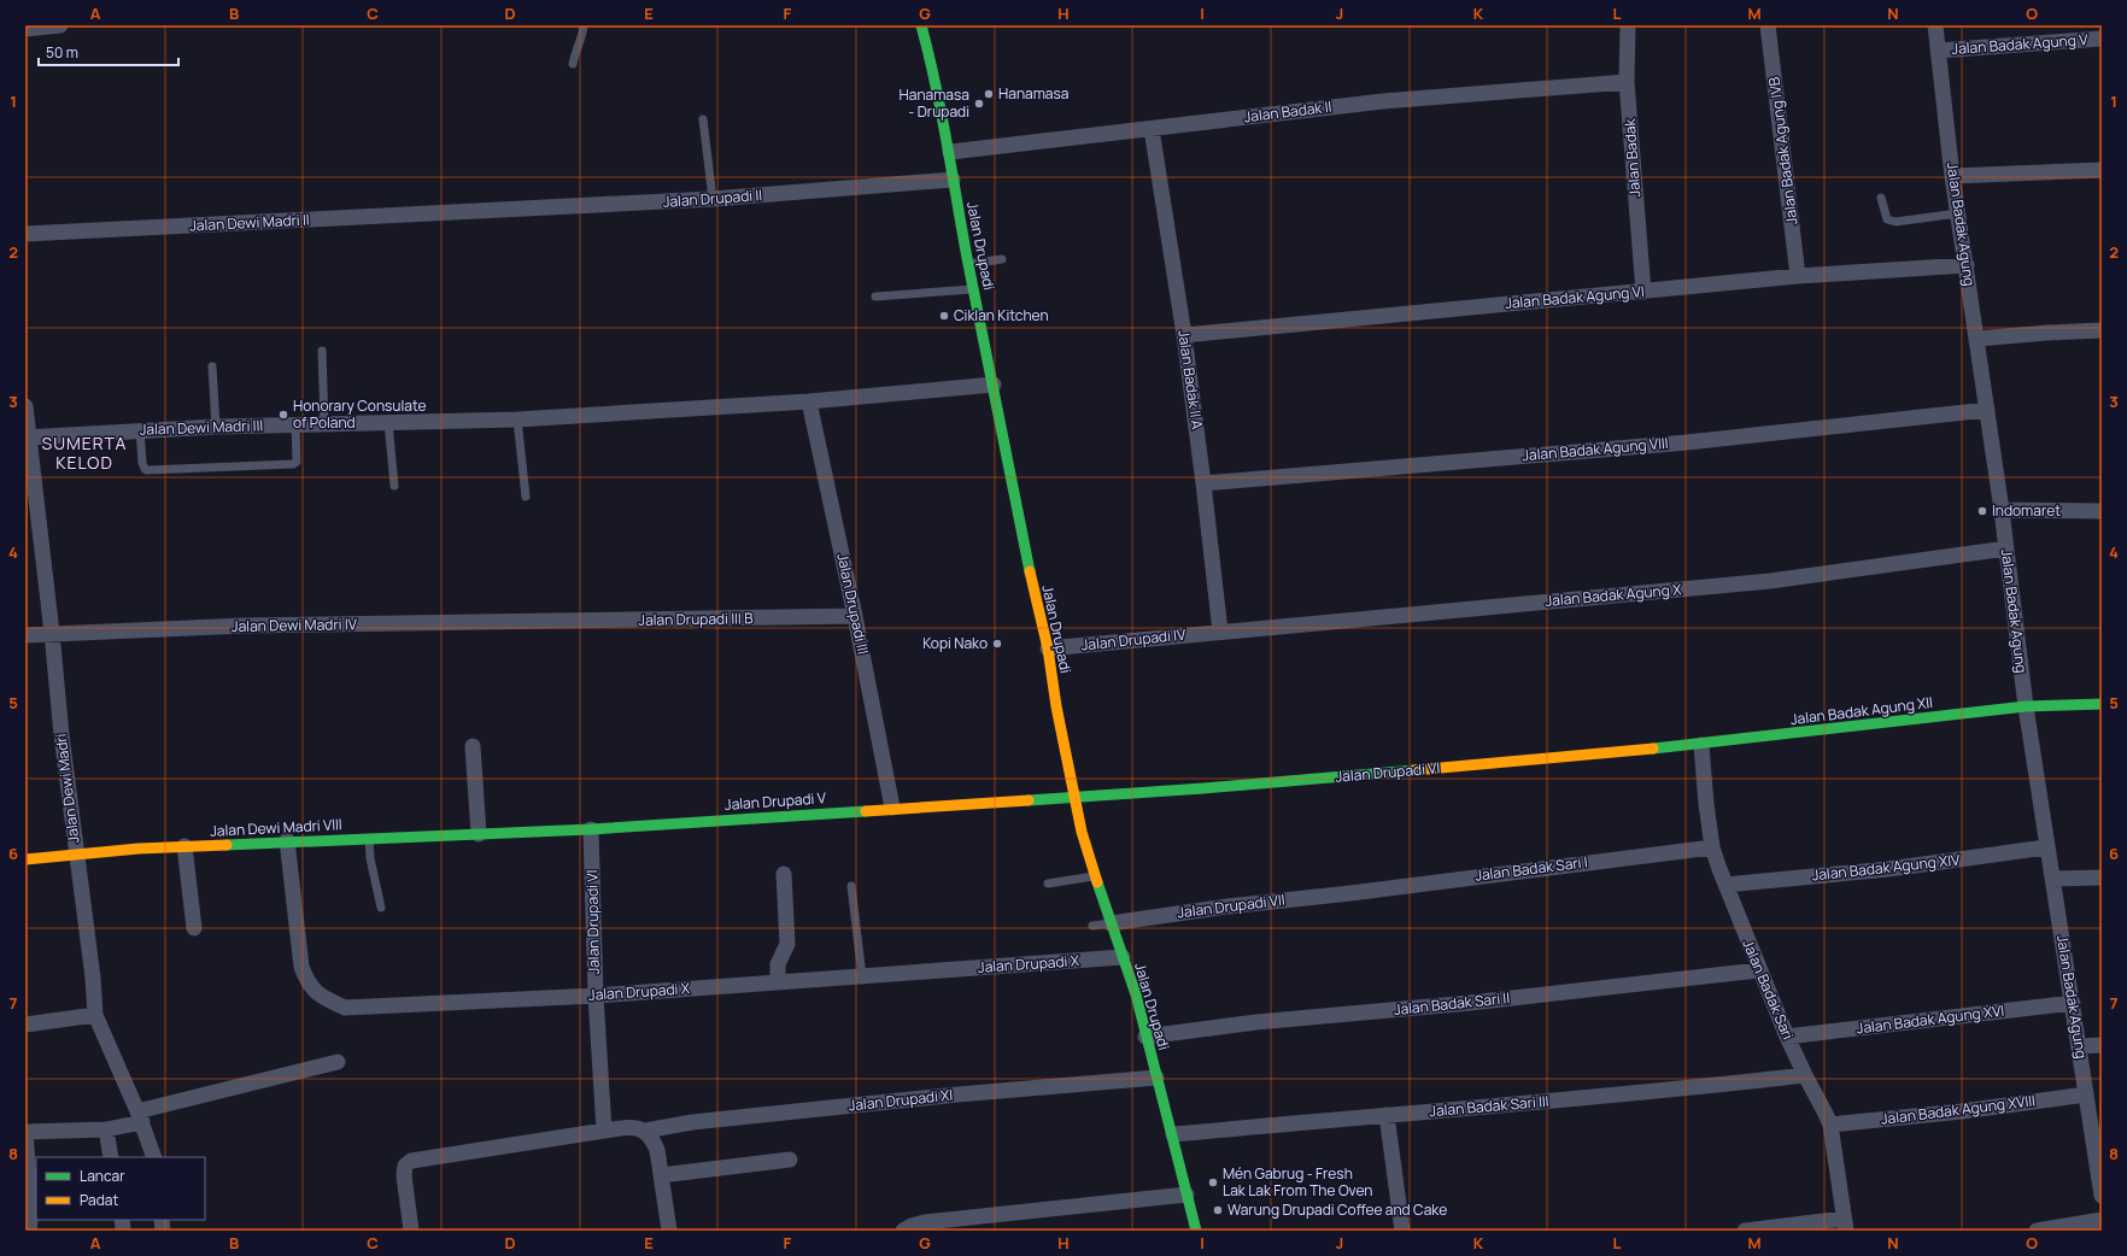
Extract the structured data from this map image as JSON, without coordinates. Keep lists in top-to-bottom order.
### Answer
{
  "streets": {
    "street": [
      "Jalan Badak Agung V",
      "Jalan Badak II",
      "Jalan Badak Agung IVB",
      "Jalan Badak",
      "Jalan Drupadi II",
      "Jalan Dewi Madri II",
      "Jalan Badak Agung",
      "Jalan Drupadi",
      "Jalan Badak Agung VI",
      "Jalan Badak II A",
      "Jalan Dewi Madri III",
      "Jalan Badak Agung VIII",
      "Jalan Badak Agung X",
      "Jalan Drupadi III",
      "Jalan Drupadi III B",
      "Jalan Dewi Madri IV",
      "Jalan Drupadi IV",
      "Jalan Badak Agung XII",
      "Jalan Drupadi VI",
      "Jalan Dewi Madri",
      "Jalan Drupadi V",
      "Jalan Dewi Madri VIII",
      "Jalan Badak Agung XIV",
      "Jalan Badak Sari I",
      "Jalan Drupadi VII",
      "Jalan Drupadi X",
      "Jalan Badak Sari",
      "Jalan Badak Sari II",
      "Jalan Badak Agung XVI",
      "Jalan Drupadi XI",
      "Jalan Badak Sari III",
      "Jalan Badak Agung XVIII"
    ]
  },
  "crossings": [
    ["Jalan Badak Agung V", "Jalan Badak Agung"],
    ["Jalan Badak II", "Jalan Badak"],
    ["Jalan Badak II", "Jalan Drupadi"],
    ["Jalan Badak II", "Jalan Badak II A"],
    ["Jalan Badak Agung IVB", "Jalan Badak Agung VI"],
    ["Jalan Badak", "Jalan Badak Agung VI"],
    ["Jalan Drupadi II", "Jalan Dewi Madri II"],
    ["Jalan Drupadi II", "Jalan Drupadi"],
    ["Jalan Badak Agung", "Jalan Badak Agung VI"],
    ["Jalan Badak Agung", "Jalan Badak Agung VIII"],
    ["Jalan Badak Agung", "Jalan Badak Agung X"],
    ["Jalan Badak Agung", "Jalan Badak Agung XII"],
    ["Jalan Badak Agung", "Jalan Badak Agung XIV"],
    ["Jalan Badak Agung", "Jalan Badak Agung XVI"],
    ["Jalan Badak Agung", "Jalan Badak Agung XVIII"],
    ["Jalan Drupadi", "Jalan Drupadi IV"],
    ["Jalan Drupadi", "Jalan Drupadi VI"],
    ["Jalan Drupadi", "Jalan Drupadi V"],
    ["Jalan Drupadi", "Jalan Drupadi VII"],
    ["Jalan Drupadi", "Jalan Drupadi X"],
    ["Jalan Drupadi", "Jalan Badak Sari II"],
    ["Jalan Drupadi", "Jalan Drupadi XI"],
    ["Jalan Drupadi", "Jalan Badak Sari III"],
    ["Jalan Badak Agung VI", "Jalan Badak II A"],
    ["Jalan Badak II A", "Jalan Badak Agung VIII"],
    ["Jalan Badak II A", "Jalan Badak Agung X"],
    ["Jalan Badak II A", "Jalan Drupadi IV"],
    ["Jalan Dewi Madri III", "Jalan Dewi Madri"],
    ["Jalan Badak Agung X", "Jalan Drupadi IV"],
    ["Jalan Drupadi III", "Jalan Drupadi III B"],
    ["Jalan Drupadi III", "Jalan Drupadi V"],
    ["Jalan Drupadi III B", "Jalan Dewi Madri IV"],
    ["Jalan Dewi Madri IV", "Jalan Dewi Madri"],
    ["Jalan Badak Agung XII", "Jalan Drupadi VI"],
    ["Jalan Badak Agung XII", "Jalan Badak Sari"],
    ["Jalan Drupadi VI", "Jalan Drupadi V"],
    ["Jalan Drupadi VI", "Jalan Drupadi X"],
    ["Jalan Drupadi VI", "Jalan Badak Sari"],
    ["Jalan Drupadi VI", "Jalan Drupadi XI"],
    ["Jalan Dewi Madri", "Jalan Dewi Madri VIII"],
    ["Jalan Drupadi V", "Jalan Dewi Madri VIII"],
    ["Jalan Dewi Madri VIII", "Jalan Drupadi X"],
    ["Jalan Badak Agung XIV", "Jalan Badak Sari"],
    ["Jalan Badak Sari I", "Jalan Drupadi VII"],
    ["Jalan Badak Sari I", "Jalan Badak Sari"],
    ["Jalan Badak Sari", "Jalan Badak Sari II"],
    ["Jalan Badak Sari", "Jalan Badak Agung XVI"],
    ["Jalan Badak Sari", "Jalan Badak Sari III"],
    ["Jalan Badak Sari", "Jalan Badak Agung XVIII"]
  ],
  "districts": ["SUMERTA KELOD"],
  "places": [
    "Hanamasa",
    "Hanamasa - Drupadi",
    "Ciklan Kitchen",
    "Honorary Consulate of Poland",
    "Indomaret",
    "Kopi Nako",
    "Mén Gabrug - Fresh Lak Lak From The Oven",
    "Warung Drupadi Coffee and Cake"
  ],
  "legend": ["Lancar", "Padat"],
  "scale_bar": "50 m",
  "grid": {
    "columns": [
      "A",
      "B",
      "C",
      "D",
      "E",
      "F",
      "G",
      "H",
      "I",
      "J",
      "K",
      "L",
      "M",
      "N",
      "O"
    ],
    "rows": [
      "1",
      "2",
      "3",
      "4",
      "5",
      "6",
      "7",
      "8"
    ]
  }
}
